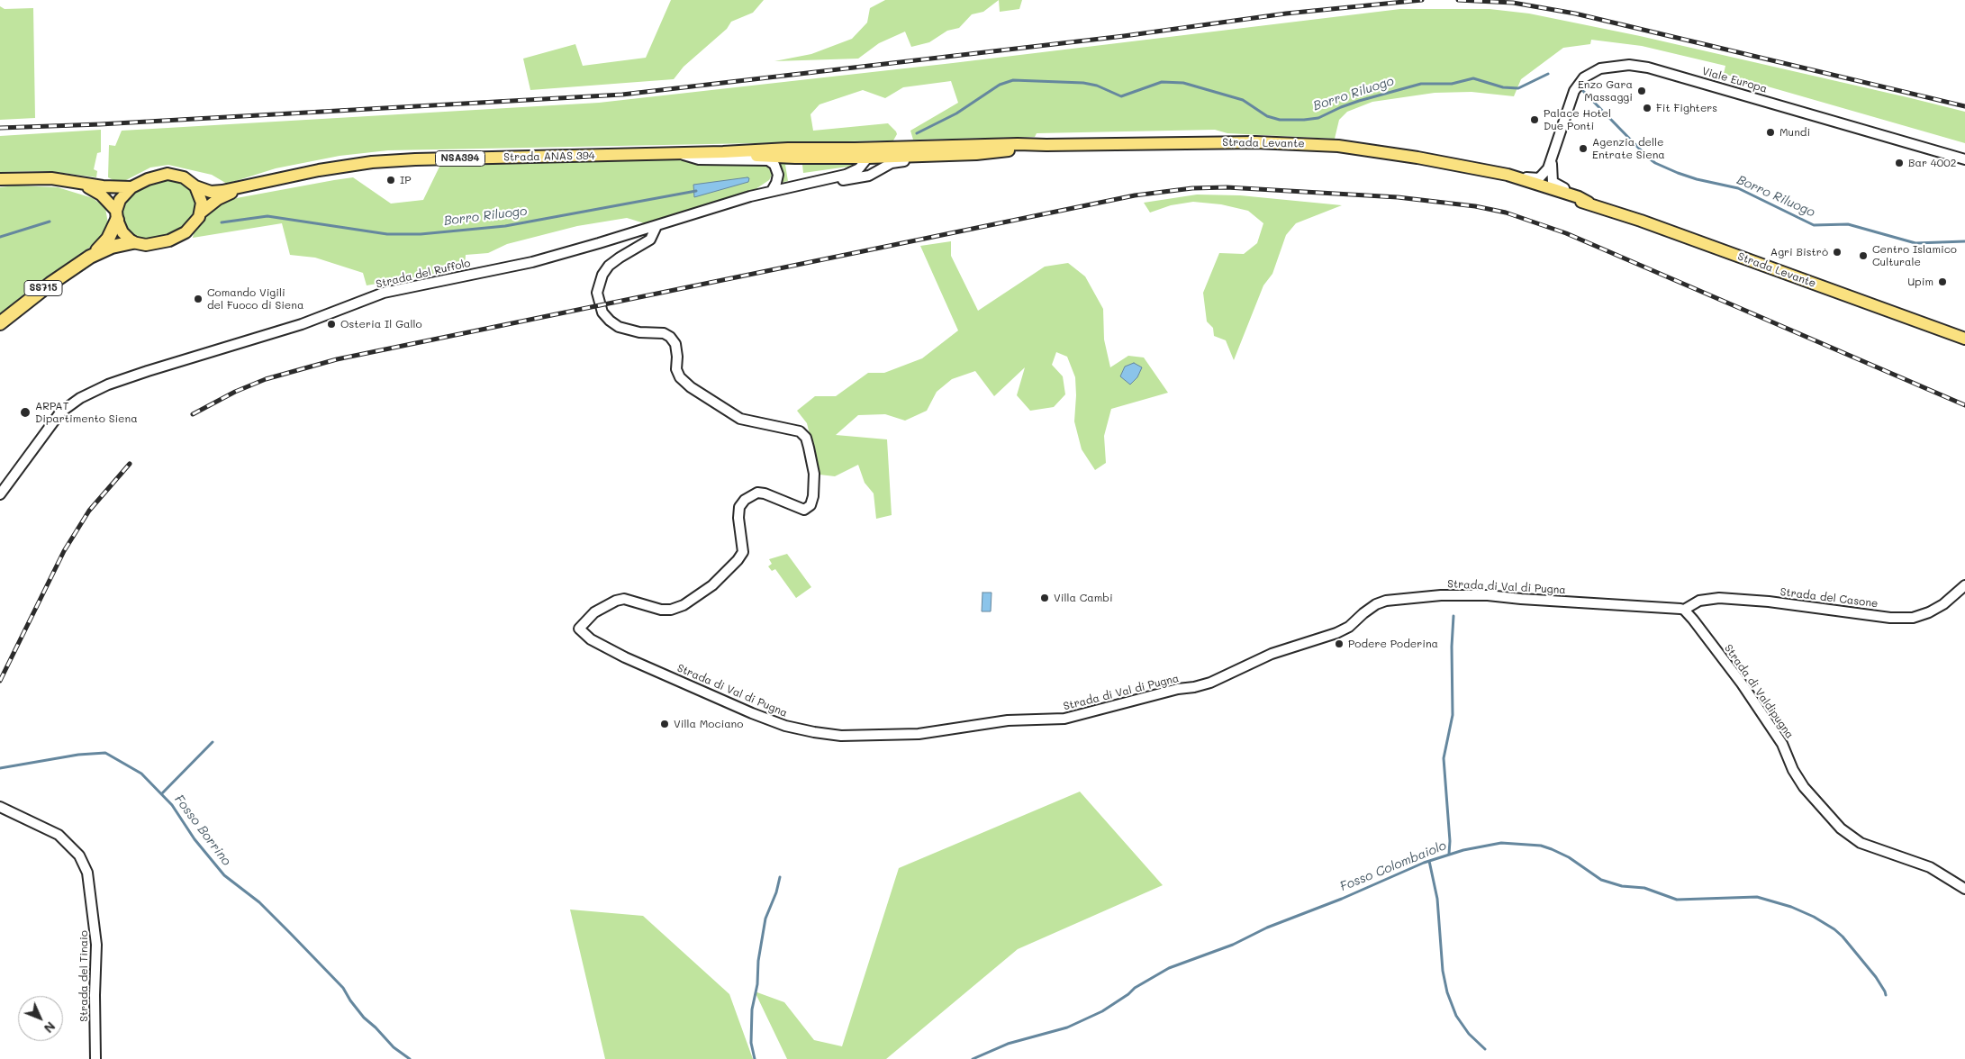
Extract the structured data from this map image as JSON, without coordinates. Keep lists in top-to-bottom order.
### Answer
{
  "streets": {
    "highway": ["SS715"],
    "main road": ["Strada Levante", "Strada ANAS 394", "NSA394"],
    "street": [
      "Viale Europa",
      "Strada del Ruffolo",
      "Strada di Val di Pugna",
      "Strada del Casone",
      "Strada di Valdipugna",
      "Strada del Tinaio"
    ]
  },
  "crossings": [
    ["Viale Europa", "Strada Levante"],
    ["Strada Levante", "Strada ANAS 394"],
    ["Strada Levante", "Strada del Ruffolo"],
    ["Strada ANAS 394", "Strada del Ruffolo"],
    ["Strada ANAS 394", "SS715"],
    ["Strada del Ruffolo", "Strada di Val di Pugna"],
    ["Strada di Val di Pugna", "Strada del Casone"],
    ["Strada di Val di Pugna", "Strada di Valdipugna"],
    ["Strada del Casone", "Strada di Valdipugna"]
  ],
  "water": ["Borro Riluogo", "Fosso Borrino", "Fosso Colombaiolo"],
  "places": [
    "Enzo Gara Massaggi",
    "Fit Fighters",
    "Palace Hotel Due Ponti",
    "Mundi",
    "Agenzia delle Entrate Siena",
    "Bar 4002",
    "IP",
    "Agri Bistrò",
    "Centro Islamico Culturale",
    "Upim",
    "Comando Vigili del Fuoco di Siena",
    "Osteria Il Gallo",
    "ARPAT Dipartimento Siena",
    "Villa Cambi",
    "Podere Poderina",
    "Villa Mociano"
  ],
  "north": "bottom right"
}
